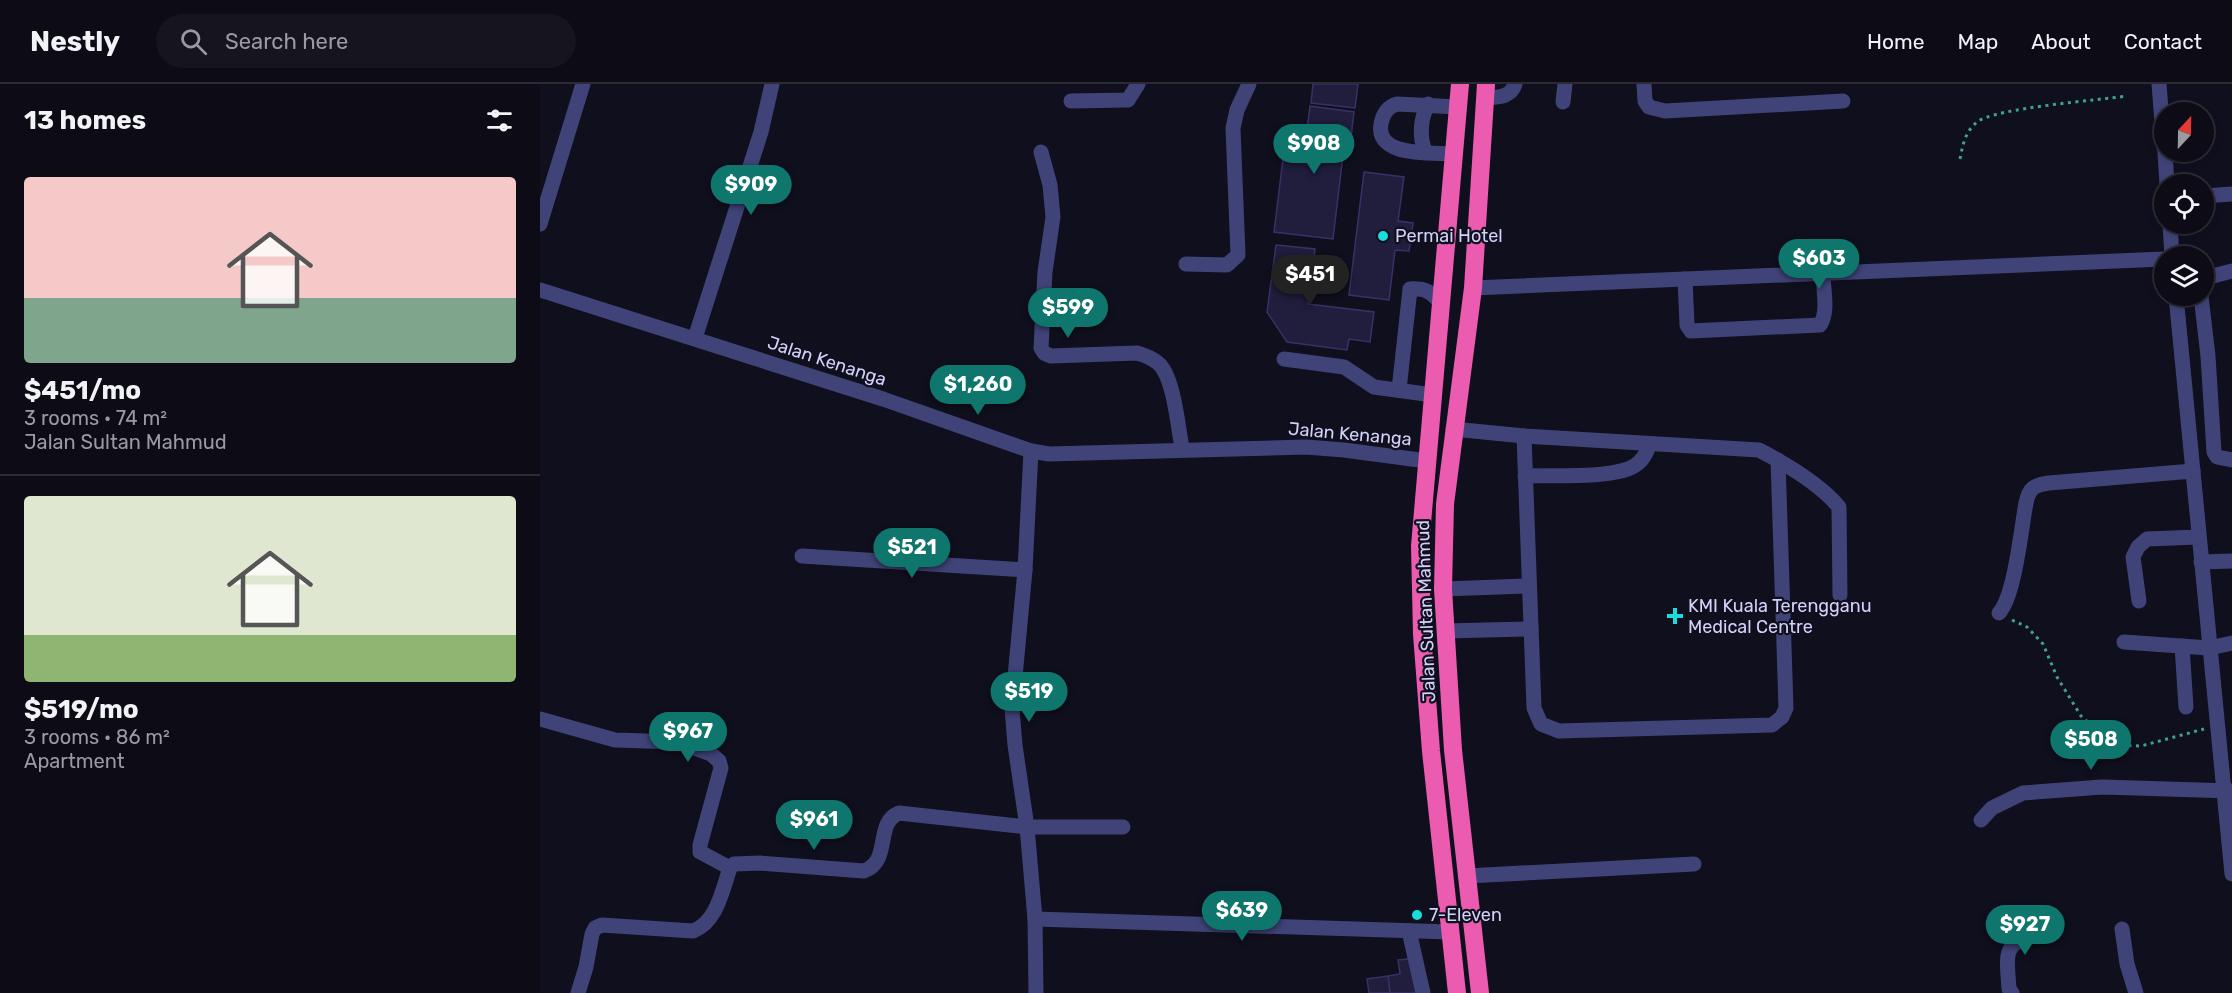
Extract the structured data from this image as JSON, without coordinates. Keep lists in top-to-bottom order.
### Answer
{
  "streets": {
    "highway": ["Jalan Sultan Mahmud"],
    "street": ["Jalan Kenanga"]
  },
  "crossings": [
    ["Jalan Kenanga", "Jalan Sultan Mahmud"]
  ],
  "places": {
    "other": ["Permai Hotel", "7-Eleven"],
    "health": ["KMI Kuala Terengganu Medical Centre"]
  },
  "north": "top",
  "page": {
    "header": "Nestly",
    "search": "Search here",
    "nav": [
      "Home",
      "Map",
      "About",
      "Contact"
    ],
    "heading": "13 homes",
    "price": [
      "$908",
      "$909",
      "$603",
      "$451",
      "$599",
      "$1,260",
      "$521",
      "$519",
      "$967",
      "$508",
      "$961",
      "$639",
      "$927"
    ],
    "list": [
      {
        "name": "$451/mo",
        "note": "3 rooms · 74 m² · Jalan Sultan Mahmud"
      },
      {
        "name": "$519/mo",
        "note": "3 rooms · 86 m² · Apartment"
      }
    ]
  }
}
